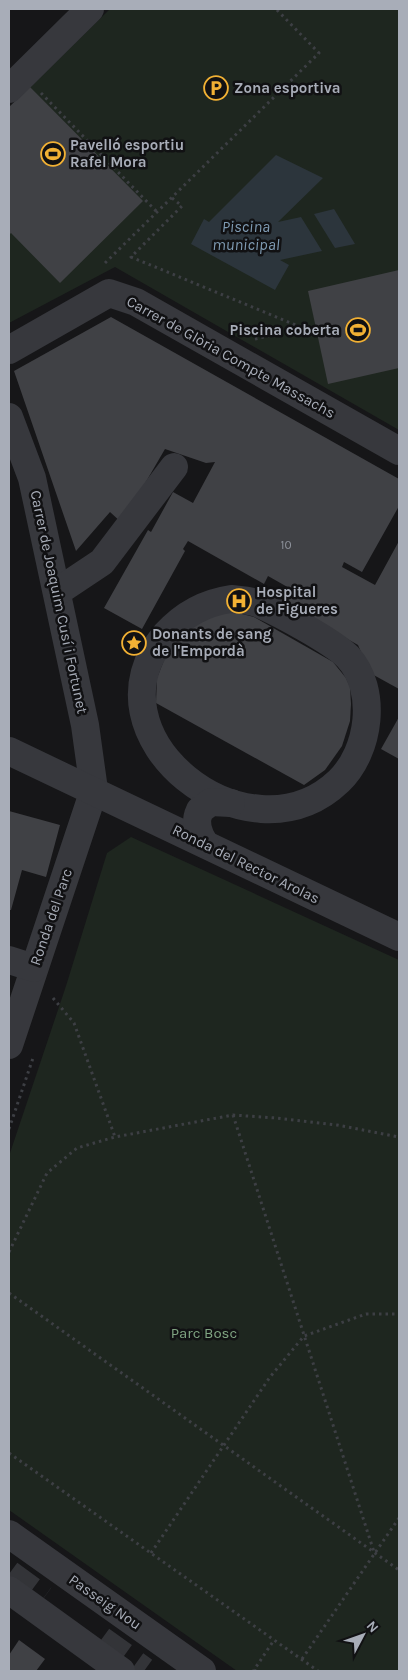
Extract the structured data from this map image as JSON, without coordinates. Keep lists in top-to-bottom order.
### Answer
{
  "streets": {
    "street": [
      "Carrer de Glòria Compte Massachs",
      "Carrer de Joaquim Cusí i Fortunet",
      "Ronda del Rector Arolas",
      "Ronda del Parc",
      "Passeig Nou"
    ]
  },
  "crossings": [
    ["Carrer de Joaquim Cusí i Fortunet", "Ronda del Rector Arolas"],
    ["Carrer de Joaquim Cusí i Fortunet", "Ronda del Parc"],
    ["Ronda del Rector Arolas", "Ronda del Parc"]
  ],
  "water": ["Piscina municipal"],
  "parks": ["Parc Bosc"],
  "places": {
    "parking": ["Zona esportiva"],
    "sports": ["Pavelló esportiu Rafel Mora", "Piscina coberta"],
    "hospital": ["Hospital de Figueres"],
    "place": ["Donants de sang de l'Empordà"]
  },
  "house_numbers": ["10"],
  "north": "top right"
}
